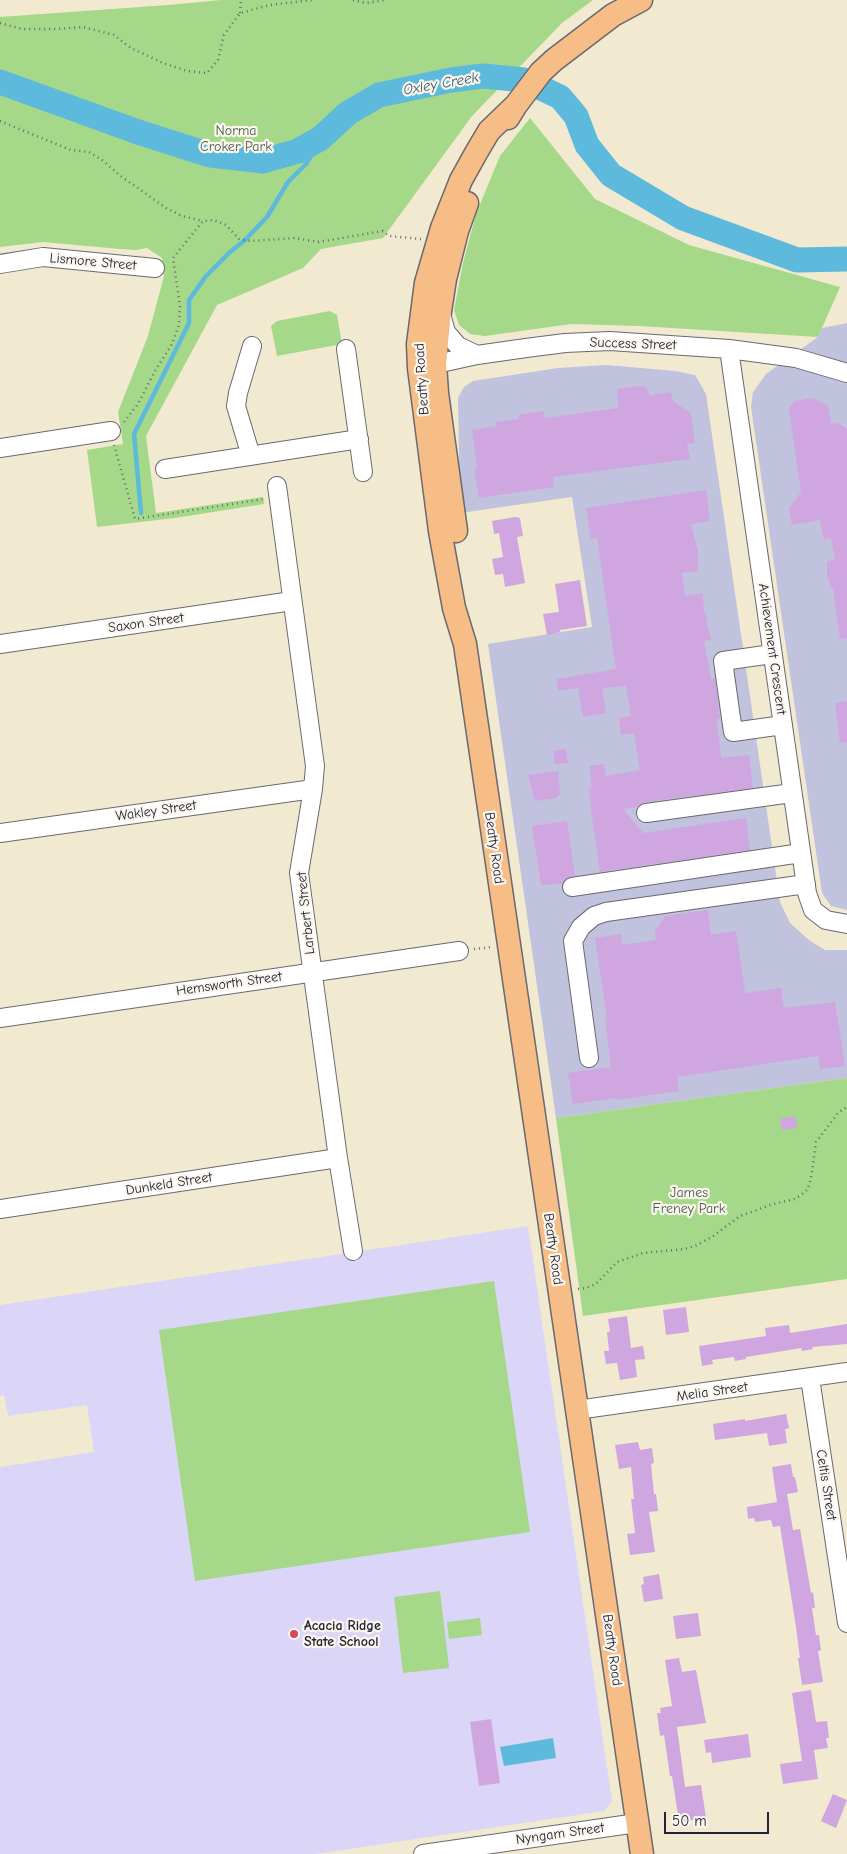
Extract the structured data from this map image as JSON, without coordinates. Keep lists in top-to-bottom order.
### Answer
{
  "streets": {
    "main road": ["Beatty Road"],
    "street": [
      "Lismore Street",
      "Success Street",
      "Saxon Street",
      "Achievement Crescent",
      "Wakley Street",
      "Larbert Street",
      "Hemsworth Street",
      "Dunkeld Street",
      "Melia Street",
      "Celtis Street",
      "Nyngam Street"
    ]
  },
  "crossings": [
    ["Success Street", "Beatty Road"],
    ["Success Street", "Achievement Crescent"],
    ["Beatty Road", "Melia Street"],
    ["Beatty Road", "Nyngam Street"],
    ["Saxon Street", "Larbert Street"],
    ["Wakley Street", "Larbert Street"],
    ["Larbert Street", "Hemsworth Street"],
    ["Larbert Street", "Dunkeld Street"],
    ["Melia Street", "Celtis Street"]
  ],
  "water": ["Oxley Creek"],
  "parks": ["Norma Croker Park", "James Freney Park"],
  "places": ["Acacia Ridge State School"],
  "scale_bar": "50 m"
}
